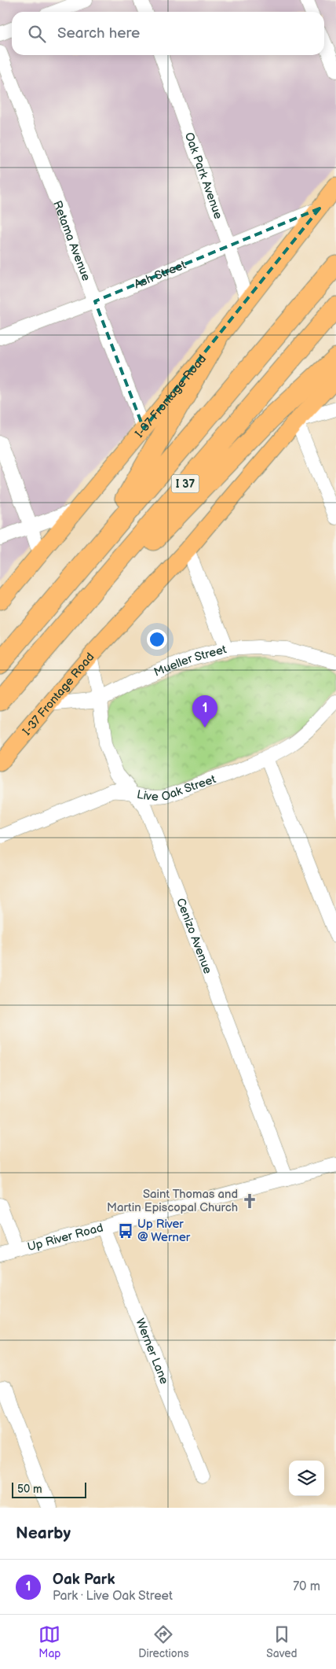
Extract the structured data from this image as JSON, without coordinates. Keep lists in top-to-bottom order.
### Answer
{
  "streets": {
    "highway": ["I 37"],
    "main road": ["I-37 Frontage Road"],
    "street": [
      "Oak Park Avenue",
      "Retama Avenue",
      "Ash Street",
      "Mueller Street",
      "Live Oak Street",
      "Cenizo Avenue",
      "Up River Road",
      "Werner Lane"
    ]
  },
  "crossings": [
    ["Oak Park Avenue", "Ash Street"],
    ["Oak Park Avenue", "I-37 Frontage Road"],
    ["Retama Avenue", "Ash Street"],
    ["Retama Avenue", "I-37 Frontage Road"],
    ["Ash Street", "I-37 Frontage Road"],
    ["I-37 Frontage Road", "Mueller Street"],
    ["I-37 Frontage Road", "Cenizo Avenue"],
    ["Mueller Street", "Cenizo Avenue"],
    ["Live Oak Street", "Cenizo Avenue"],
    ["Cenizo Avenue", "Up River Road"],
    ["Up River Road", "Werner Lane"]
  ],
  "places": {
    "church": ["Saint Thomas and Martin Episcopal Church"],
    "bus stop": ["Up River @ Werner"]
  },
  "scale_bar": "50 m",
  "page": {
    "search": "Search here",
    "pins": "1",
    "scale": "50 m",
    "heading": "Nearby",
    "list": [
      {
        "mark": "1",
        "name": "Oak Park",
        "note": "Park · Live Oak Street",
        "value": "70 m"
      }
    ],
    "nav": ["Map", "Directions", "Saved"]
  }
}
